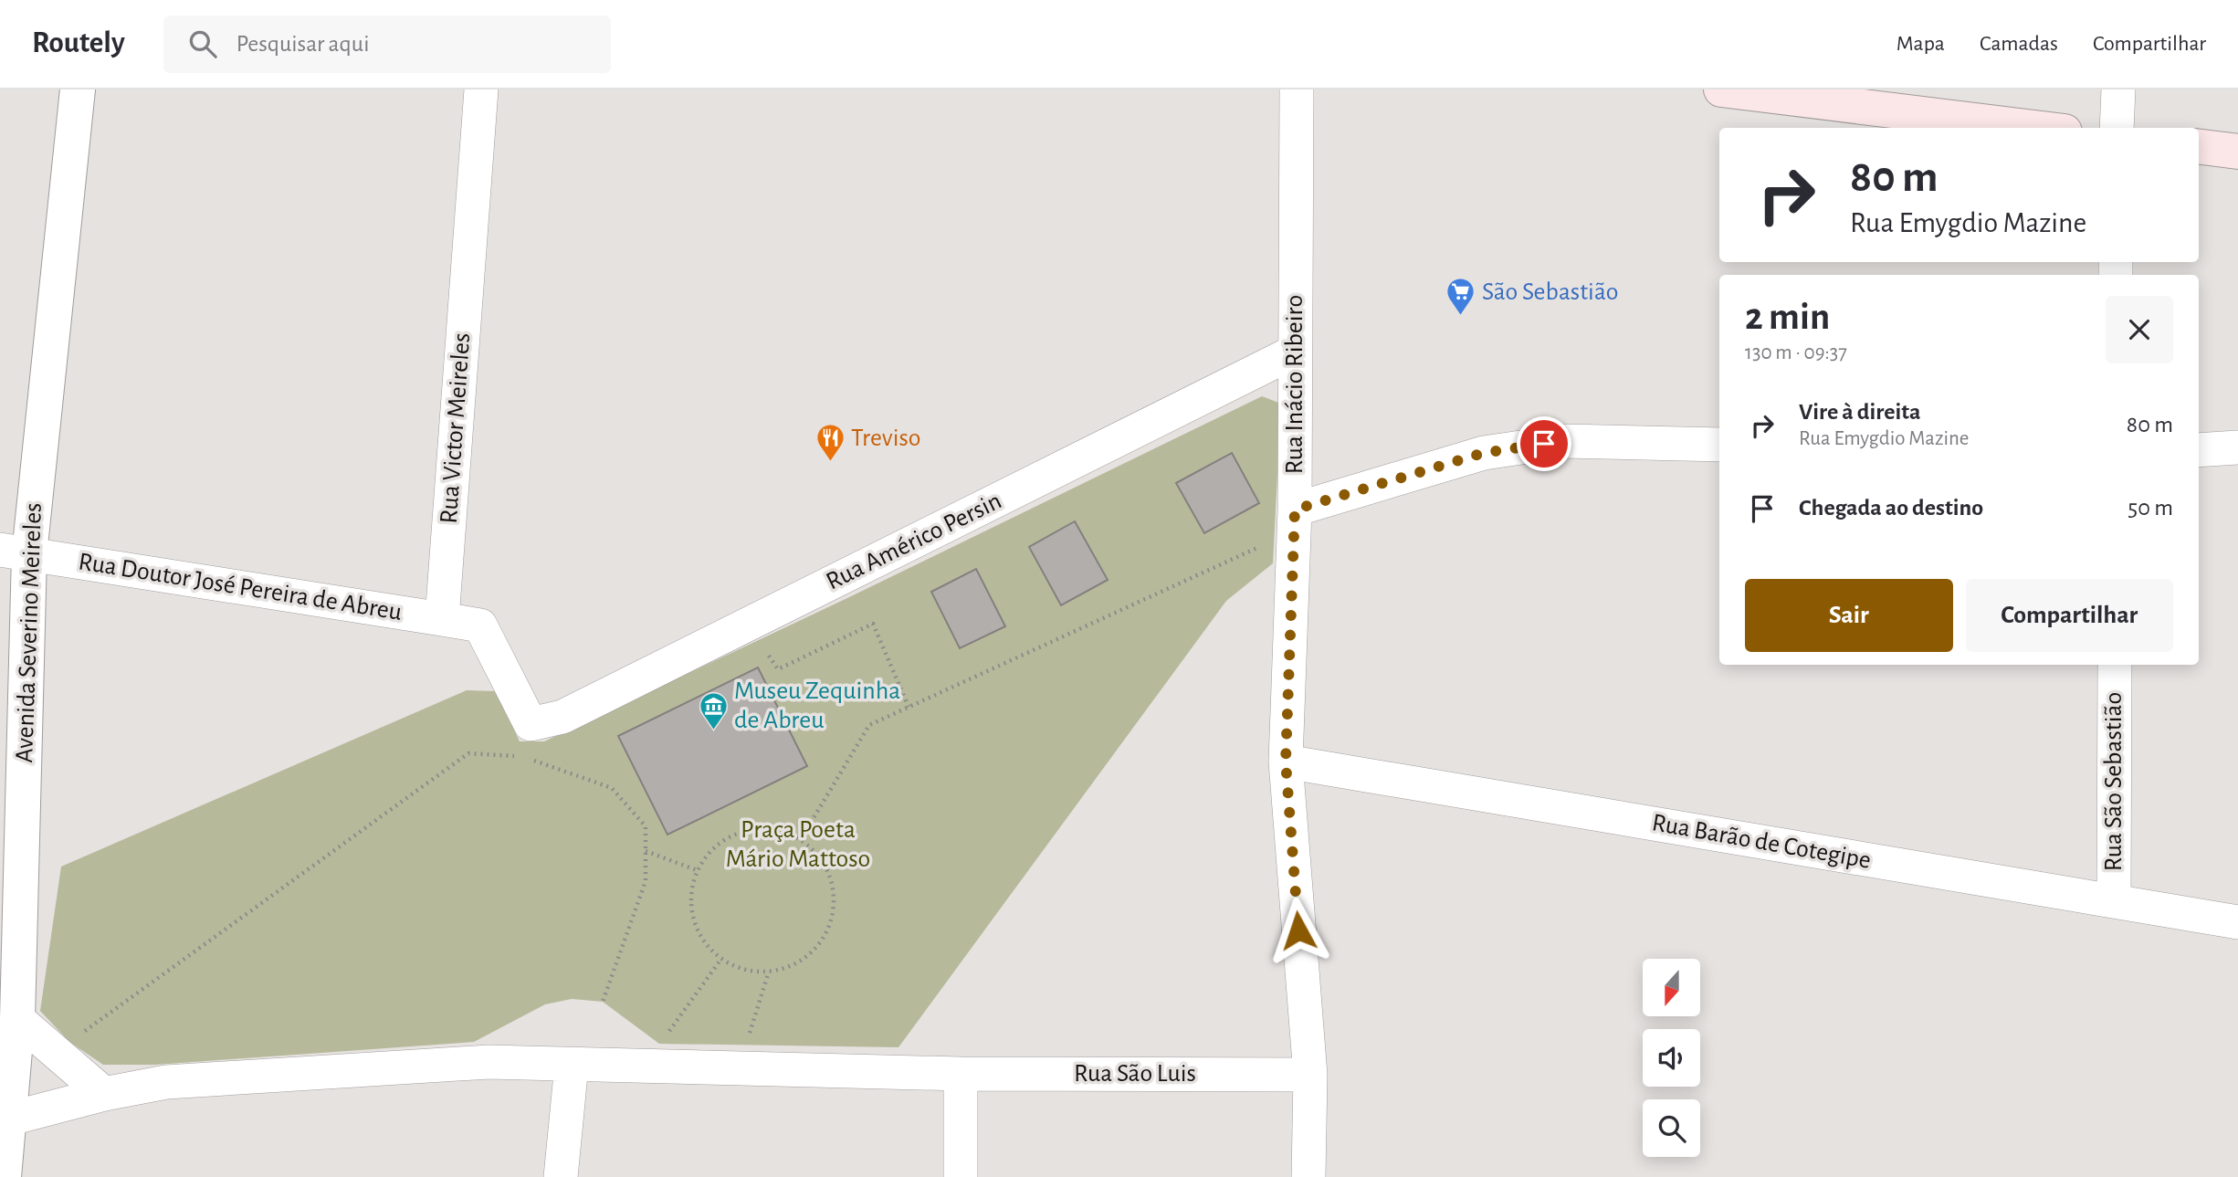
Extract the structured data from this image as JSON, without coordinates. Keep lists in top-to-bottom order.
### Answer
{
  "streets": {
    "street": [
      "Rua Inácio Ribeiro",
      "Rua Victor Meireles",
      "Rua Américo Persin",
      "Rua Doutor José Pereira de Abreu",
      "Avenida Severino Meireles",
      "Rua São Sebastião",
      "Rua Barão de Cotegipe",
      "Rua São Luis"
    ]
  },
  "crossings": [
    ["Rua Inácio Ribeiro", "Rua Américo Persin"],
    ["Rua Inácio Ribeiro", "Rua Barão de Cotegipe"],
    ["Rua Inácio Ribeiro", "Rua São Luis"],
    ["Rua Victor Meireles", "Rua Américo Persin"],
    ["Rua Victor Meireles", "Rua Doutor José Pereira de Abreu"],
    ["Rua Américo Persin", "Rua Doutor José Pereira de Abreu"],
    ["Rua Doutor José Pereira de Abreu", "Avenida Severino Meireles"],
    ["Avenida Severino Meireles", "Rua São Luis"],
    ["Rua São Sebastião", "Rua Barão de Cotegipe"]
  ],
  "parks": ["Praça Poeta Mário Mattoso"],
  "places": {
    "supermarket": ["São Sebastião"],
    "restaurant": ["Treviso"],
    "museum": ["Museu Zequinha de Abreu"]
  },
  "north": "bottom",
  "page": {
    "header": "Routely",
    "search": "Pesquisar aqui",
    "nav": ["Mapa", "Camadas", "Compartilhar"],
    "turn": ["80 m", "Rua Emygdio Mazine"],
    "heading": ["2 min", "130 m · 09:37"],
    "list": [
      {
        "name": "Vire à direita",
        "note": "Rua Emygdio Mazine",
        "value": "80 m"
      },
      {
        "name": "Chegada ao destino",
        "value": "50 m"
      }
    ],
    "buttons": ["Sair", "Compartilhar"]
  }
}
